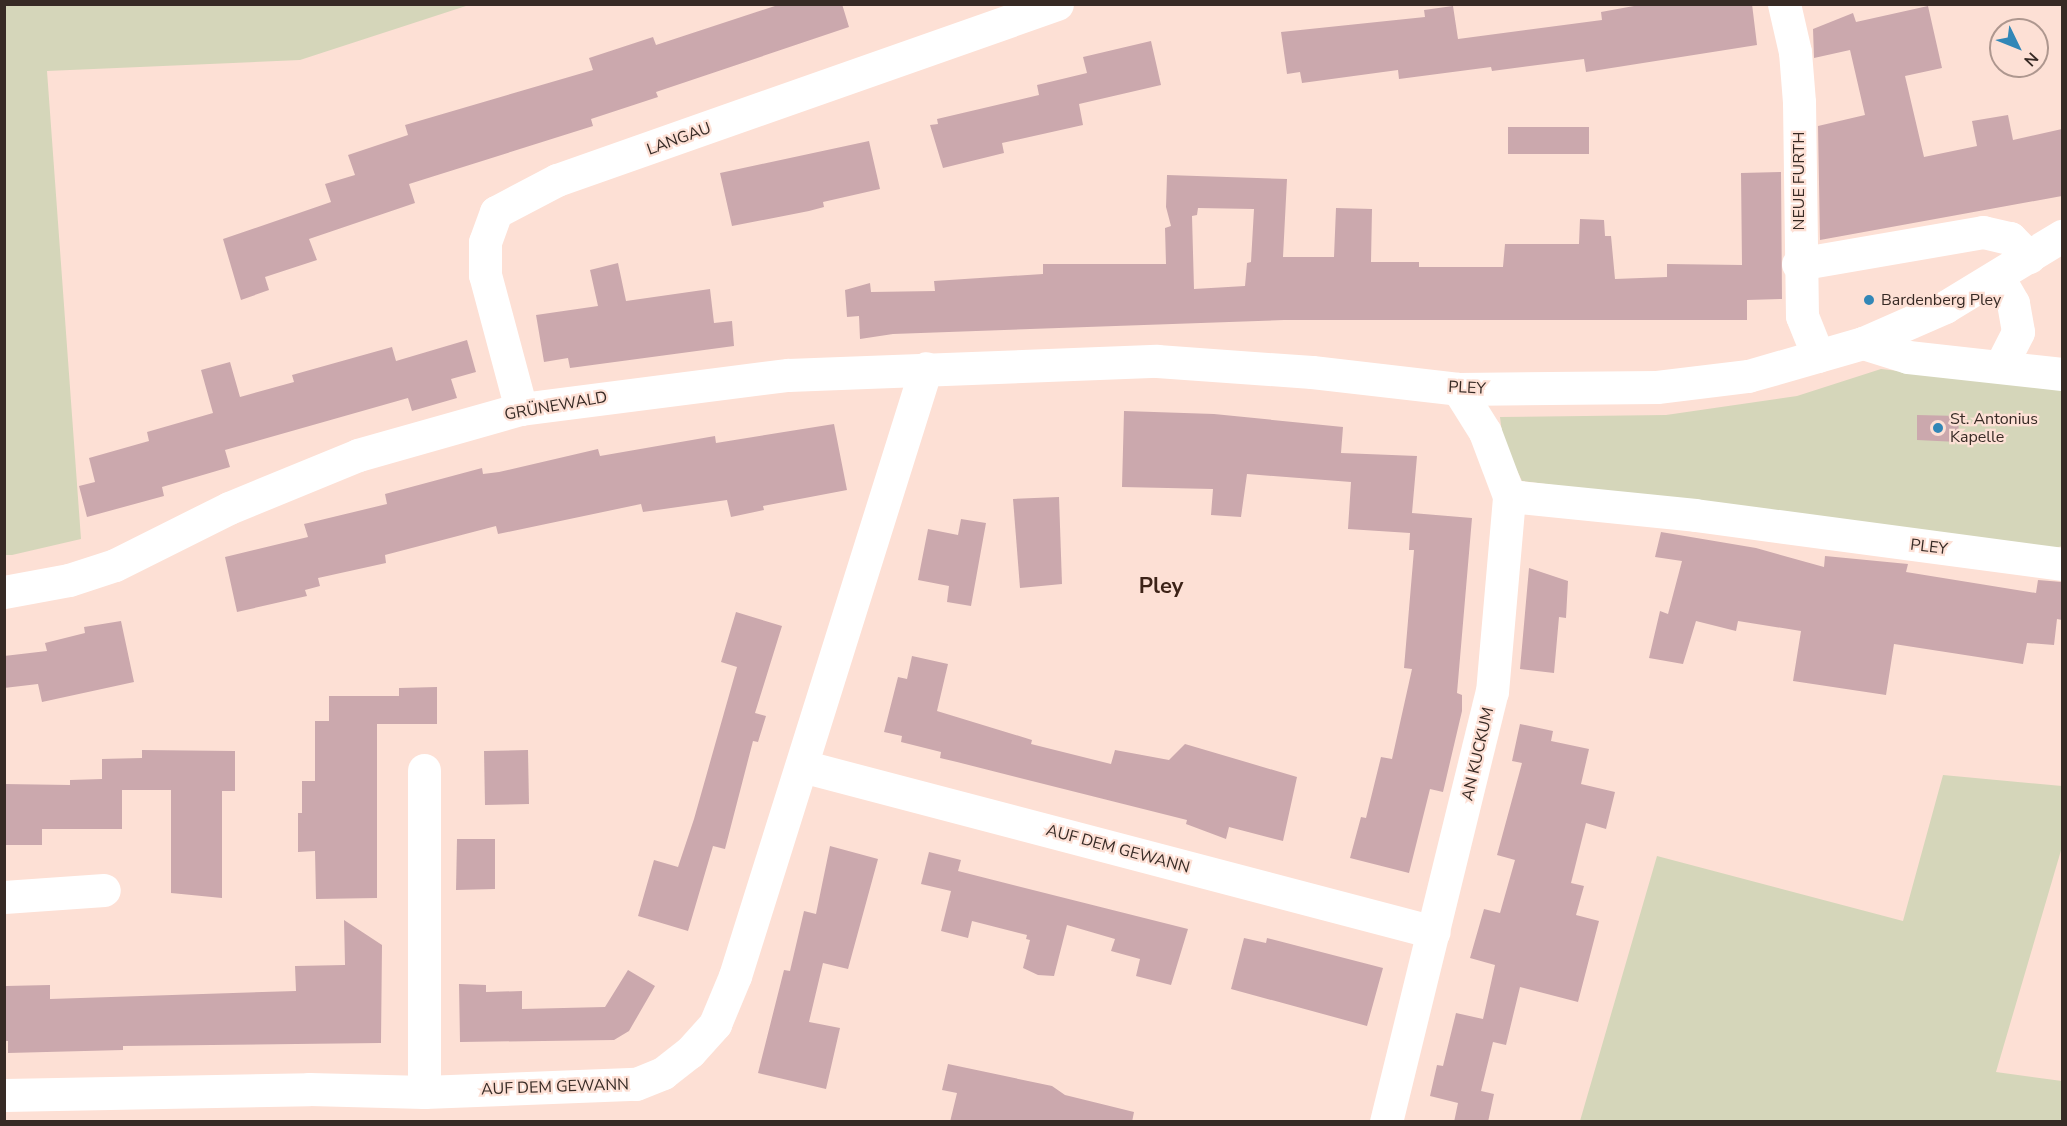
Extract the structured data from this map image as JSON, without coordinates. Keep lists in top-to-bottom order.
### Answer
{
  "streets": {
    "street": [
      "LANGAU",
      "NEUE FURTH",
      "PLEY",
      "GRÜNEWALD",
      "AN KUCKUM",
      "AUF DEM GEWANN"
    ]
  },
  "crossings": [
    ["LANGAU", "GRÜNEWALD"],
    ["NEUE FURTH", "PLEY"],
    ["PLEY", "GRÜNEWALD"],
    ["PLEY", "AN KUCKUM"],
    ["GRÜNEWALD", "AUF DEM GEWANN"],
    ["AN KUCKUM", "AUF DEM GEWANN"]
  ],
  "districts": ["Pley"],
  "places": ["Bardenberg Pley", "St. Antonius Kapelle"],
  "north": "bottom right"
}
